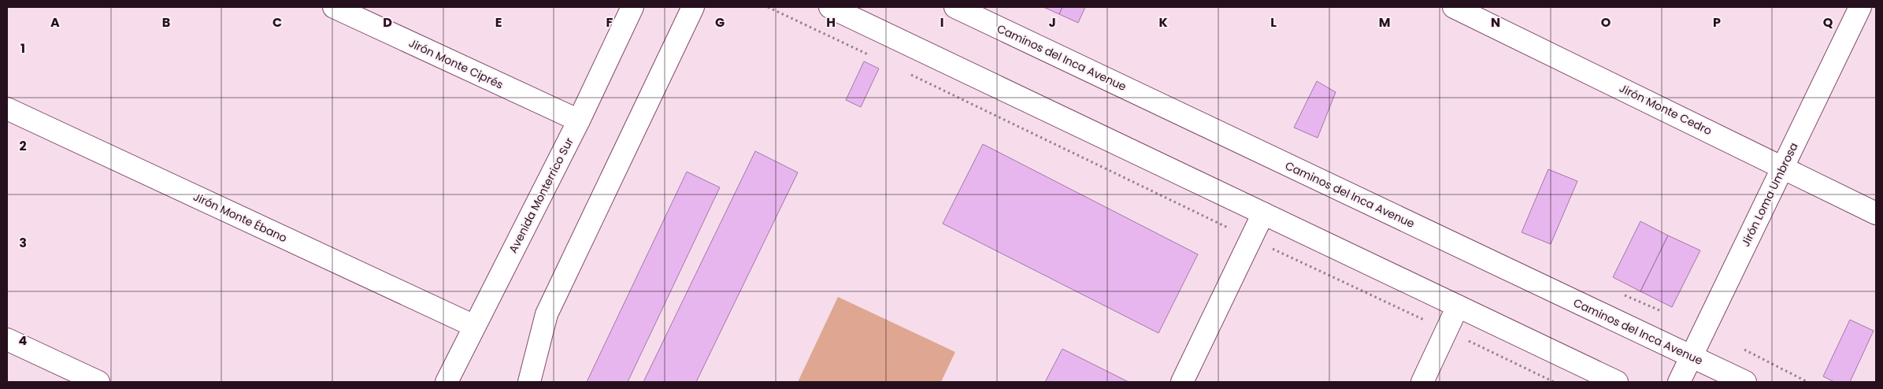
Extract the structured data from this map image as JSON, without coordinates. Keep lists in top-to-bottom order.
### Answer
{
  "streets": {
    "street": [
      "Caminos del Inca Avenue",
      "Jirón Monte Ciprés",
      "Jirón Monte Cedro",
      "Jirón Loma Umbrosa",
      "Avenida Monterrico Sur",
      "Jirón Monte Ébano"
    ]
  },
  "crossings": [
    ["Caminos del Inca Avenue", "Jirón Loma Umbrosa"],
    ["Jirón Monte Ciprés", "Avenida Monterrico Sur"],
    ["Jirón Monte Cedro", "Jirón Loma Umbrosa"],
    ["Avenida Monterrico Sur", "Jirón Monte Ébano"]
  ],
  "grid": {
    "columns": [
      "A",
      "B",
      "C",
      "D",
      "E",
      "F",
      "G",
      "H",
      "I",
      "J",
      "K",
      "L",
      "M",
      "N",
      "O",
      "P",
      "Q"
    ],
    "rows": [
      "1",
      "2",
      "3",
      "4"
    ]
  }
}
